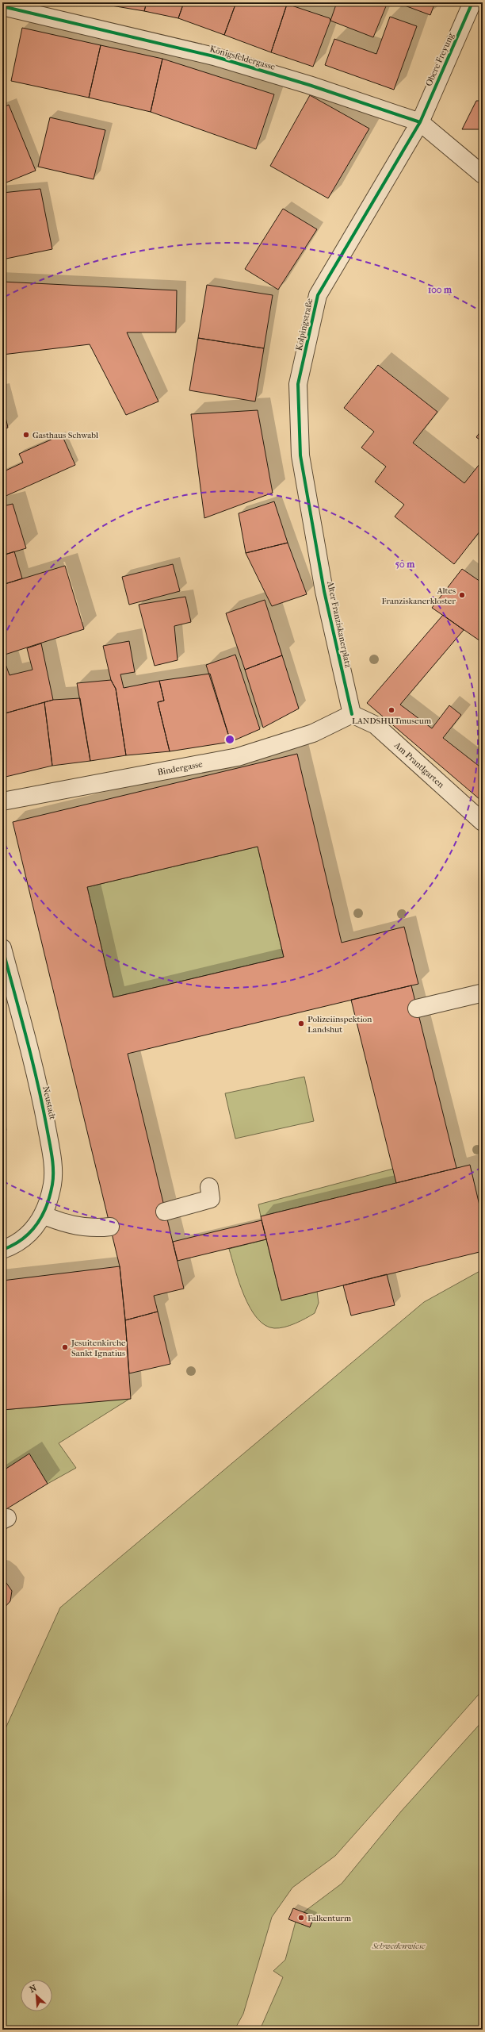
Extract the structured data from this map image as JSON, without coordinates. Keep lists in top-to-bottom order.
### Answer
{
  "streets": {
    "street": [
      "Königsfeldergasse",
      "Obere Freyung",
      "Kolpingstraße",
      "Alter Franziskanerplatz",
      "Am Prantlgarten",
      "Bindergasse",
      "Neustadt"
    ]
  },
  "crossings": [
    ["Königsfeldergasse", "Obere Freyung"],
    ["Königsfeldergasse", "Kolpingstraße"],
    ["Obere Freyung", "Kolpingstraße"],
    ["Kolpingstraße", "Alter Franziskanerplatz"],
    ["Alter Franziskanerplatz", "Am Prantlgarten"],
    ["Alter Franziskanerplatz", "Bindergasse"],
    ["Am Prantlgarten", "Bindergasse"]
  ],
  "parks": ["Schwedenwiese"],
  "places": [
    "Gasthaus Schwabl",
    "Altes Franziskanerkloster",
    "LANDSHUTmuseum",
    "Polizeiinspektion Landshut",
    "Jesuitenkirche Sankt Ignatius",
    "Falkenturm"
  ],
  "north": "top left",
  "rings": ["100 m", "50 m"]
}
